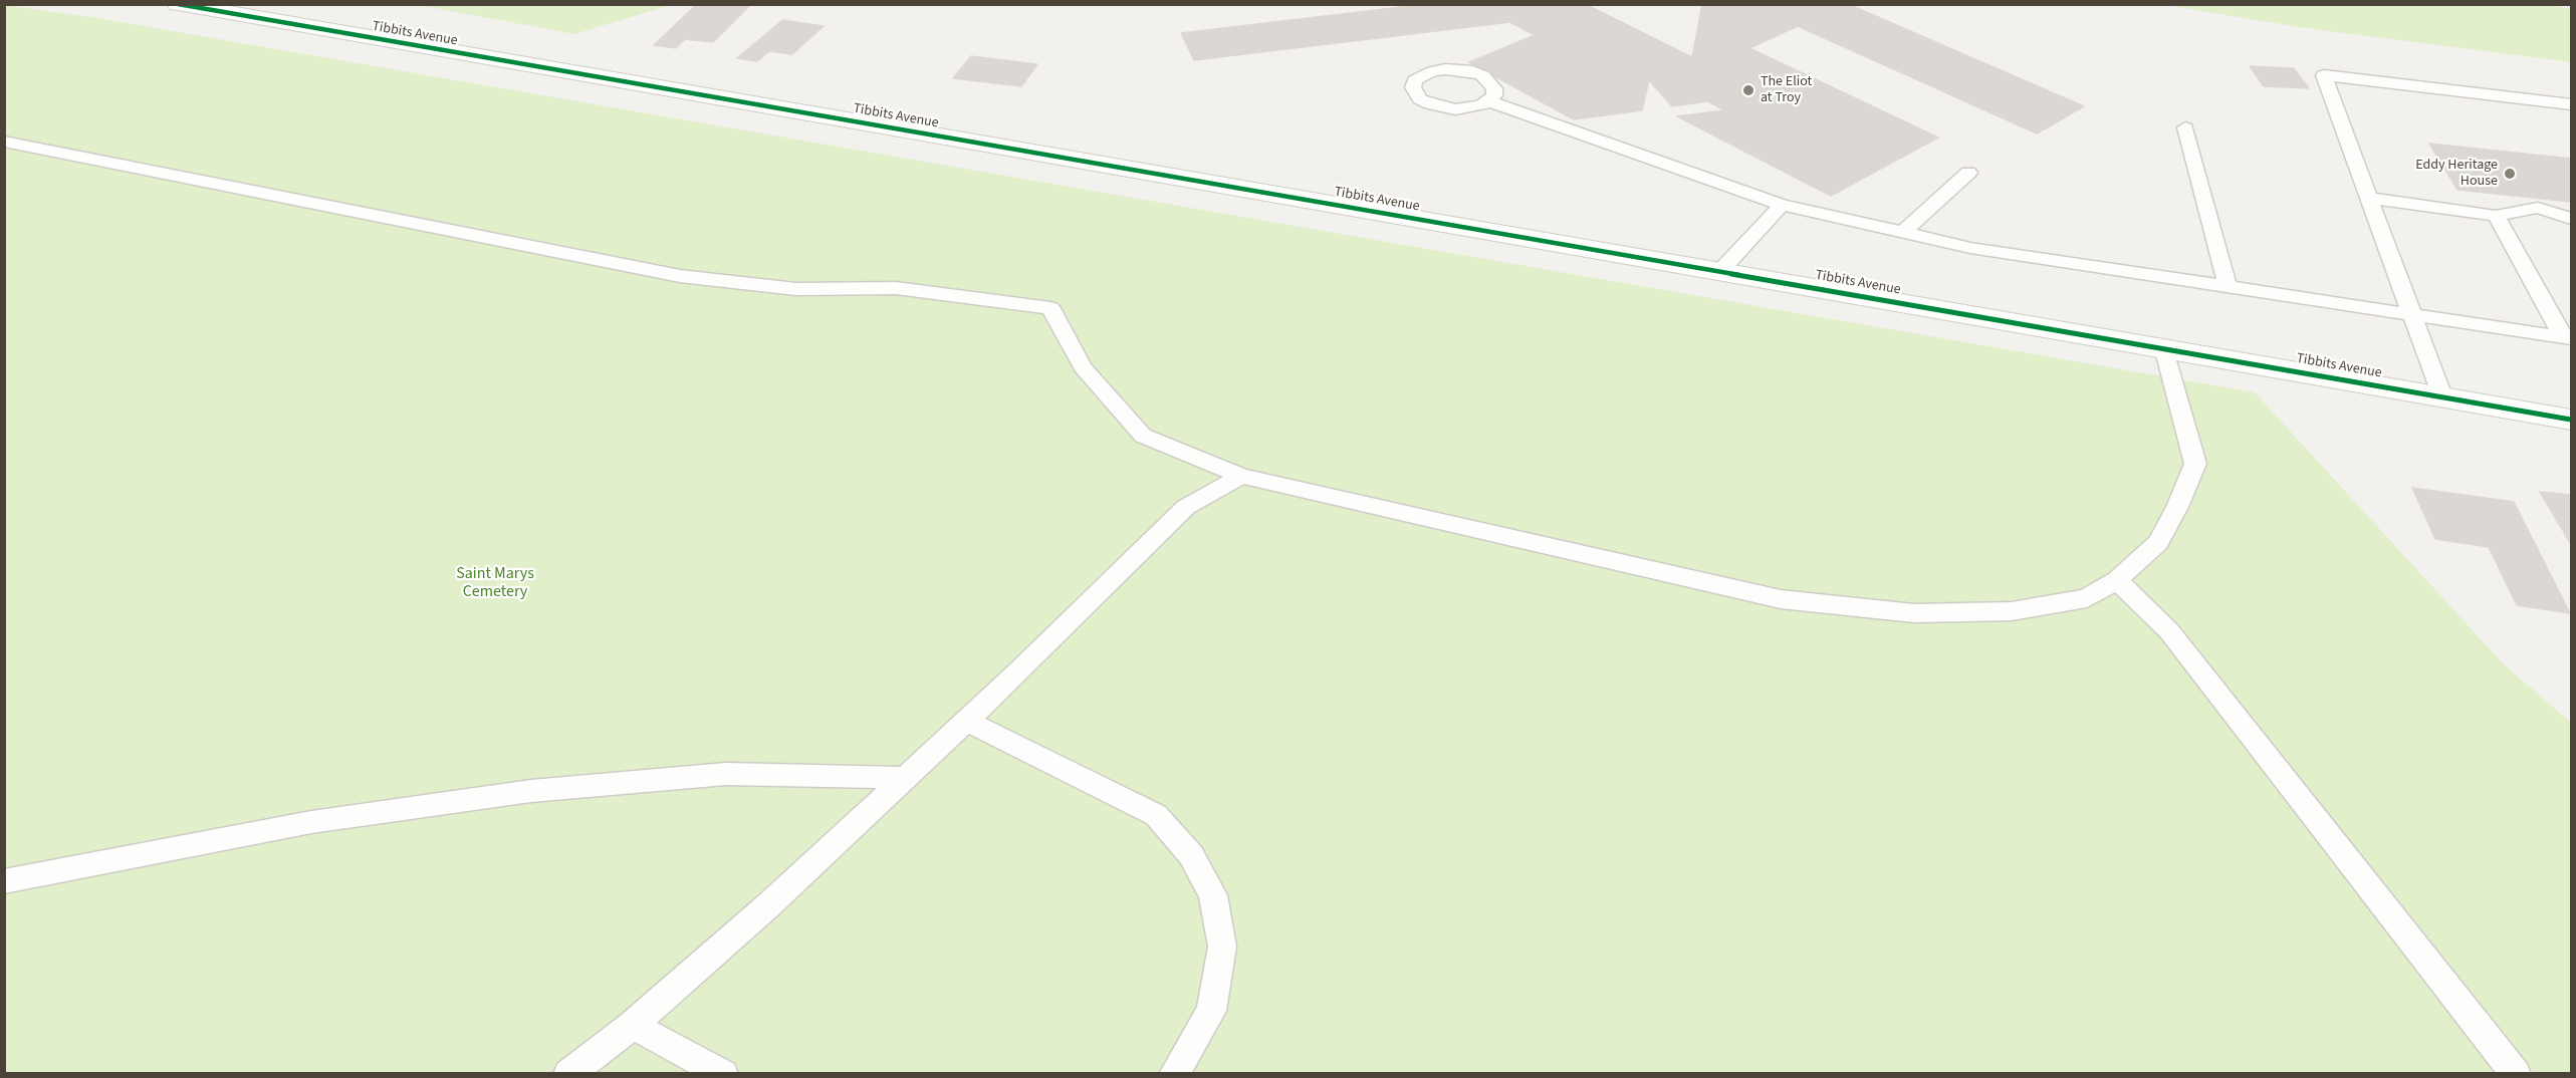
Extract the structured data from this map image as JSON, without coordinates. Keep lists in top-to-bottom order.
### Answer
{
  "streets": {
    "street": ["Tibbits Avenue"]
  },
  "parks": ["Saint Marys Cemetery"],
  "places": ["The Eliot at Troy", "Eddy Heritage House"]
}
